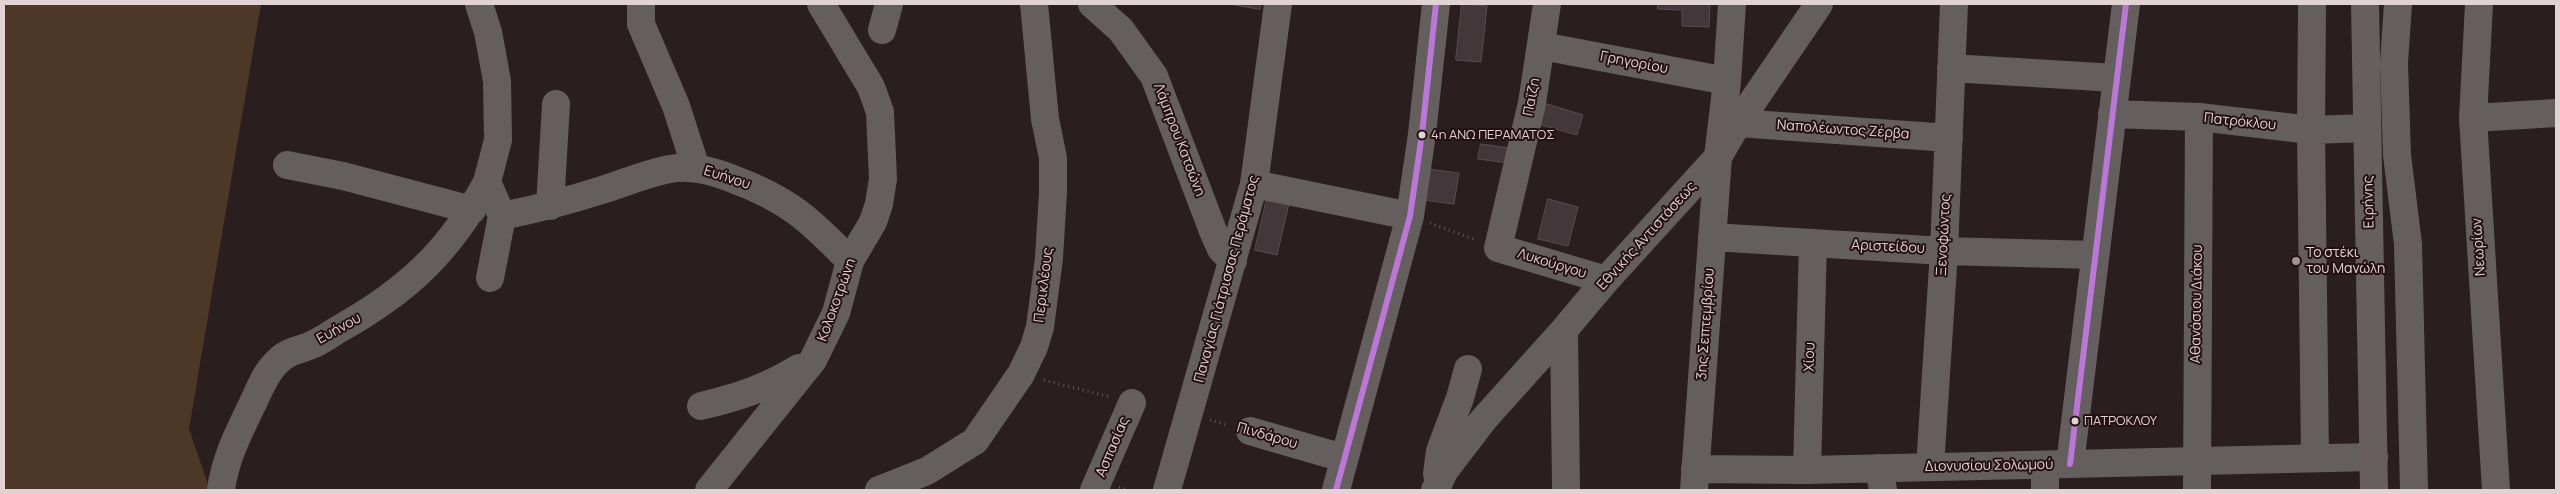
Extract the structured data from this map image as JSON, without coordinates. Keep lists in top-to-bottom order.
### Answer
{
  "streets": {
    "main road": ["Ειρήνης"],
    "street": [
      "Γρηγορίου",
      "Παΐζη",
      "Πατρόκλου",
      "Ναπολέωντος Ζέρβα",
      "Λάμπρου Κατσώνη",
      "Ευήνου",
      "Ξενοφώντος",
      "Εθνικής Αντιστάσεως",
      "Αριστείδου",
      "Νεωρίων",
      "Λυκούργου",
      "Παναγίας Γιάτρισσας Περάματος",
      "Περικλέους",
      "Κολοκοτρώνη",
      "Αθανάσιου Διάκου",
      "3ης Σεπτεμβρίου",
      "Χίου",
      "Πινδάρου",
      "Ασπασίας",
      "Διονυσίου Σολωμού"
    ]
  },
  "crossings": [
    ["Γρηγορίου", "Παΐζη"],
    ["Γρηγορίου", "3ης Σεπτεμβρίου"],
    ["Παΐζη", "Λυκούργου"],
    ["Πατρόκλου", "Ειρήνης"],
    ["Πατρόκλου", "Αθανάσιου Διάκου"],
    ["Ναπολέωντος Ζέρβα", "Ξενοφώντος"],
    ["Ναπολέωντος Ζέρβα", "Εθνικής Αντιστάσεως"],
    ["Λάμπρου Κατσώνη", "Παναγίας Γιάτρισσας Περάματος"],
    ["Ευήνου", "Κολοκοτρώνη"],
    ["Ειρήνης", "Διονυσίου Σολωμού"],
    ["Ξενοφώντος", "Αριστείδου"],
    ["Ξενοφώντος", "Διονυσίου Σολωμού"],
    ["Εθνικής Αντιστάσεως", "Λυκούργου"],
    ["Εθνικής Αντιστάσεως", "3ης Σεπτεμβρίου"],
    ["Αριστείδου", "3ης Σεπτεμβρίου"],
    ["Αριστείδου", "Χίου"],
    ["Παναγίας Γιάτρισσας Περάματος", "Πινδάρου"],
    ["Αθανάσιου Διάκου", "Διονυσίου Σολωμού"],
    ["3ης Σεπτεμβρίου", "Διονυσίου Σολωμού"],
    ["Χίου", "Διονυσίου Σολωμού"]
  ],
  "places": ["4η ΑΝΩ ΠΕΡΑΜΑΤΟΣ", "Το στέκι του Μανώλη", "ΠΑΤΡΟΚΛΟΥ"]
}
